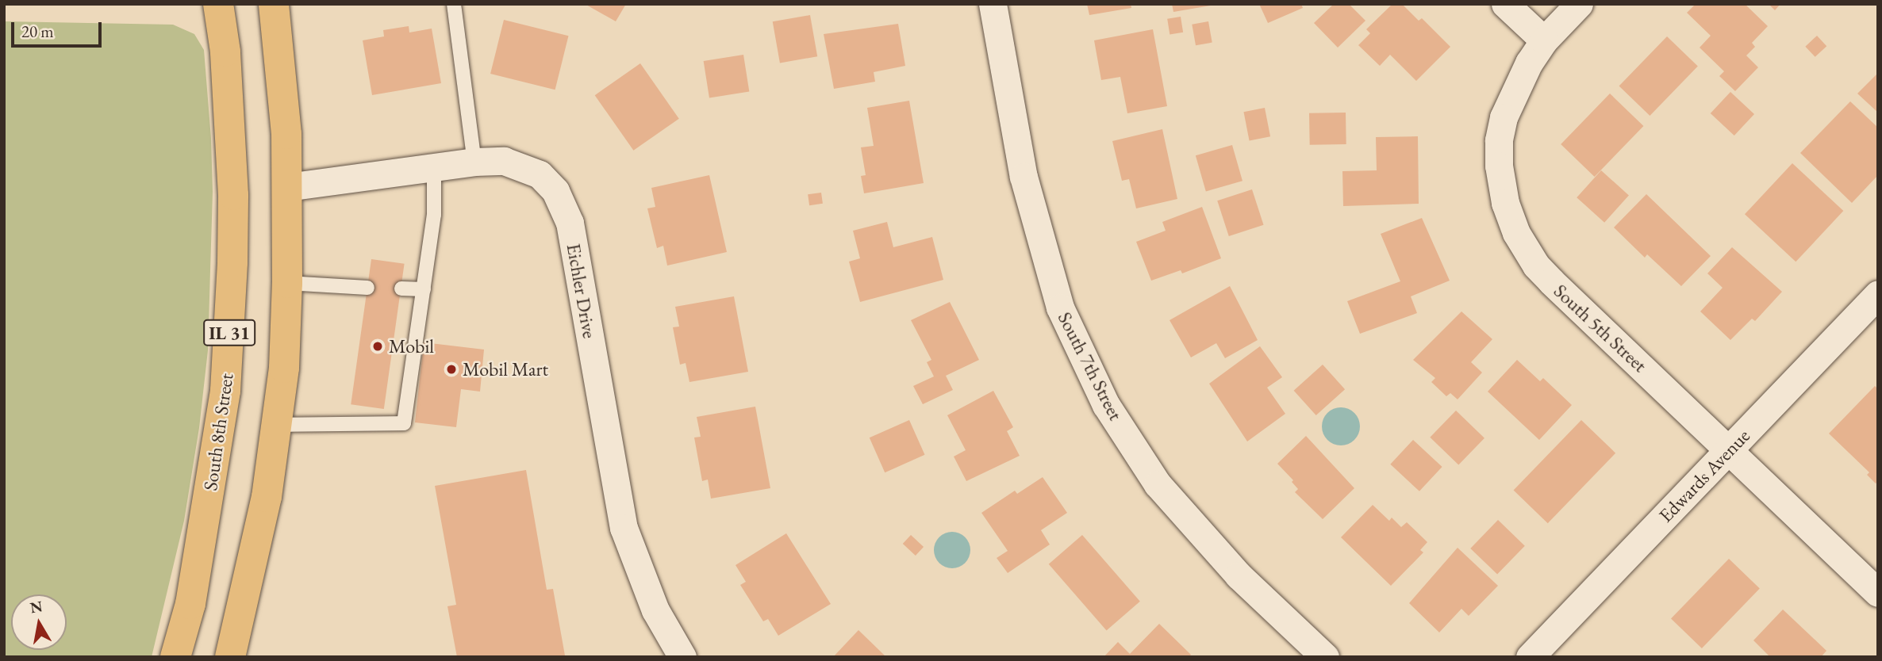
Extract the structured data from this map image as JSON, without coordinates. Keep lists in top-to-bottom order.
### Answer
{
  "streets": {
    "main road": ["IL 31", "South 8th Street"],
    "street": [
      "Eichler Drive",
      "South 5th Street",
      "South 7th Street",
      "Edwards Avenue"
    ]
  },
  "crossings": [
    ["South 5th Street", "Edwards Avenue"]
  ],
  "places": ["Mobil", "Mobil Mart"],
  "scale_bar": "20 m",
  "north": "top"
}
